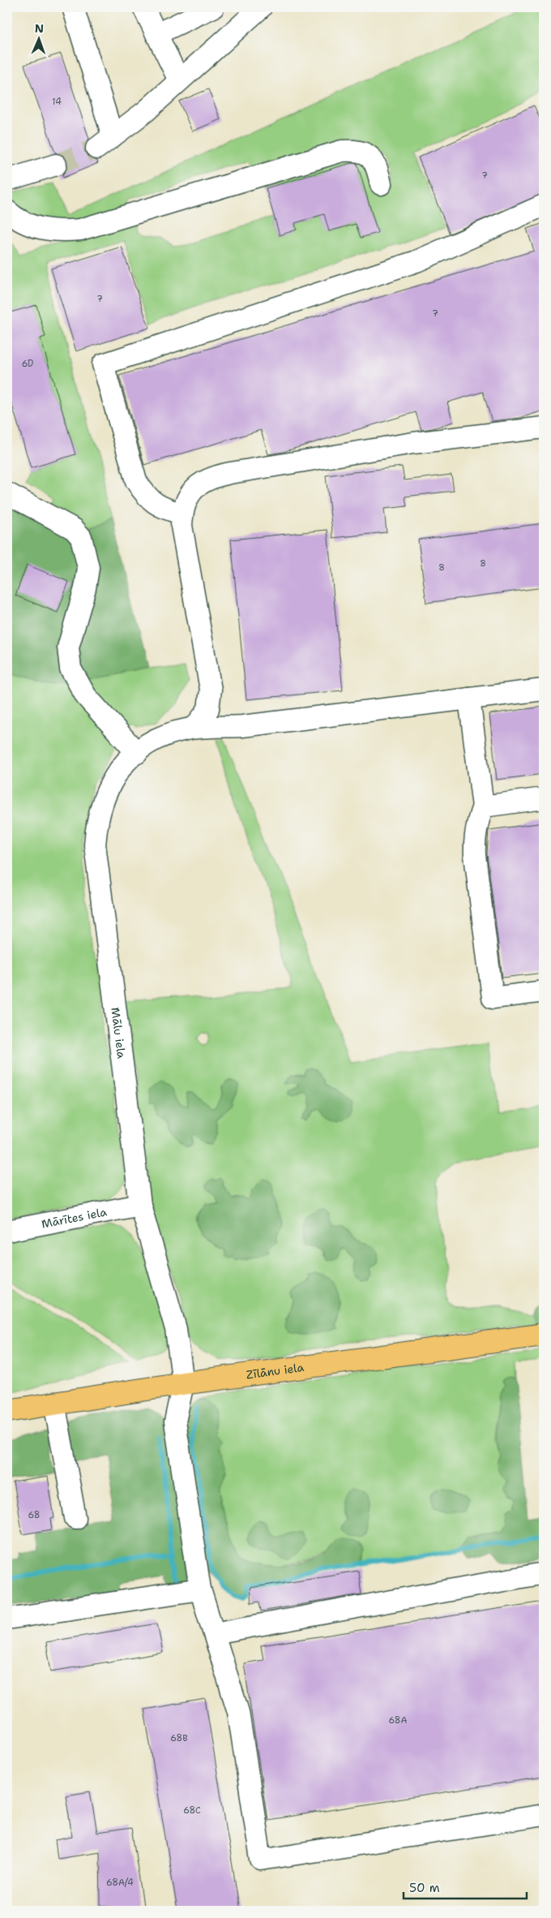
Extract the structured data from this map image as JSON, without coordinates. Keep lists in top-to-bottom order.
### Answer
{
  "streets": {
    "highway": ["Zīlānu iela"],
    "street": ["Mālu iela", "Mārītes iela"]
  },
  "crossings": [
    ["Mālu iela", "Mārītes iela"],
    ["Mālu iela", "Zīlānu iela"]
  ],
  "house_numbers": [
    "14",
    "7",
    "7",
    "7",
    "6D",
    "8",
    "8",
    "68",
    "68A",
    "68B",
    "68C",
    "68A/4"
  ],
  "scale_bar": "50 m",
  "north": "top"
}
